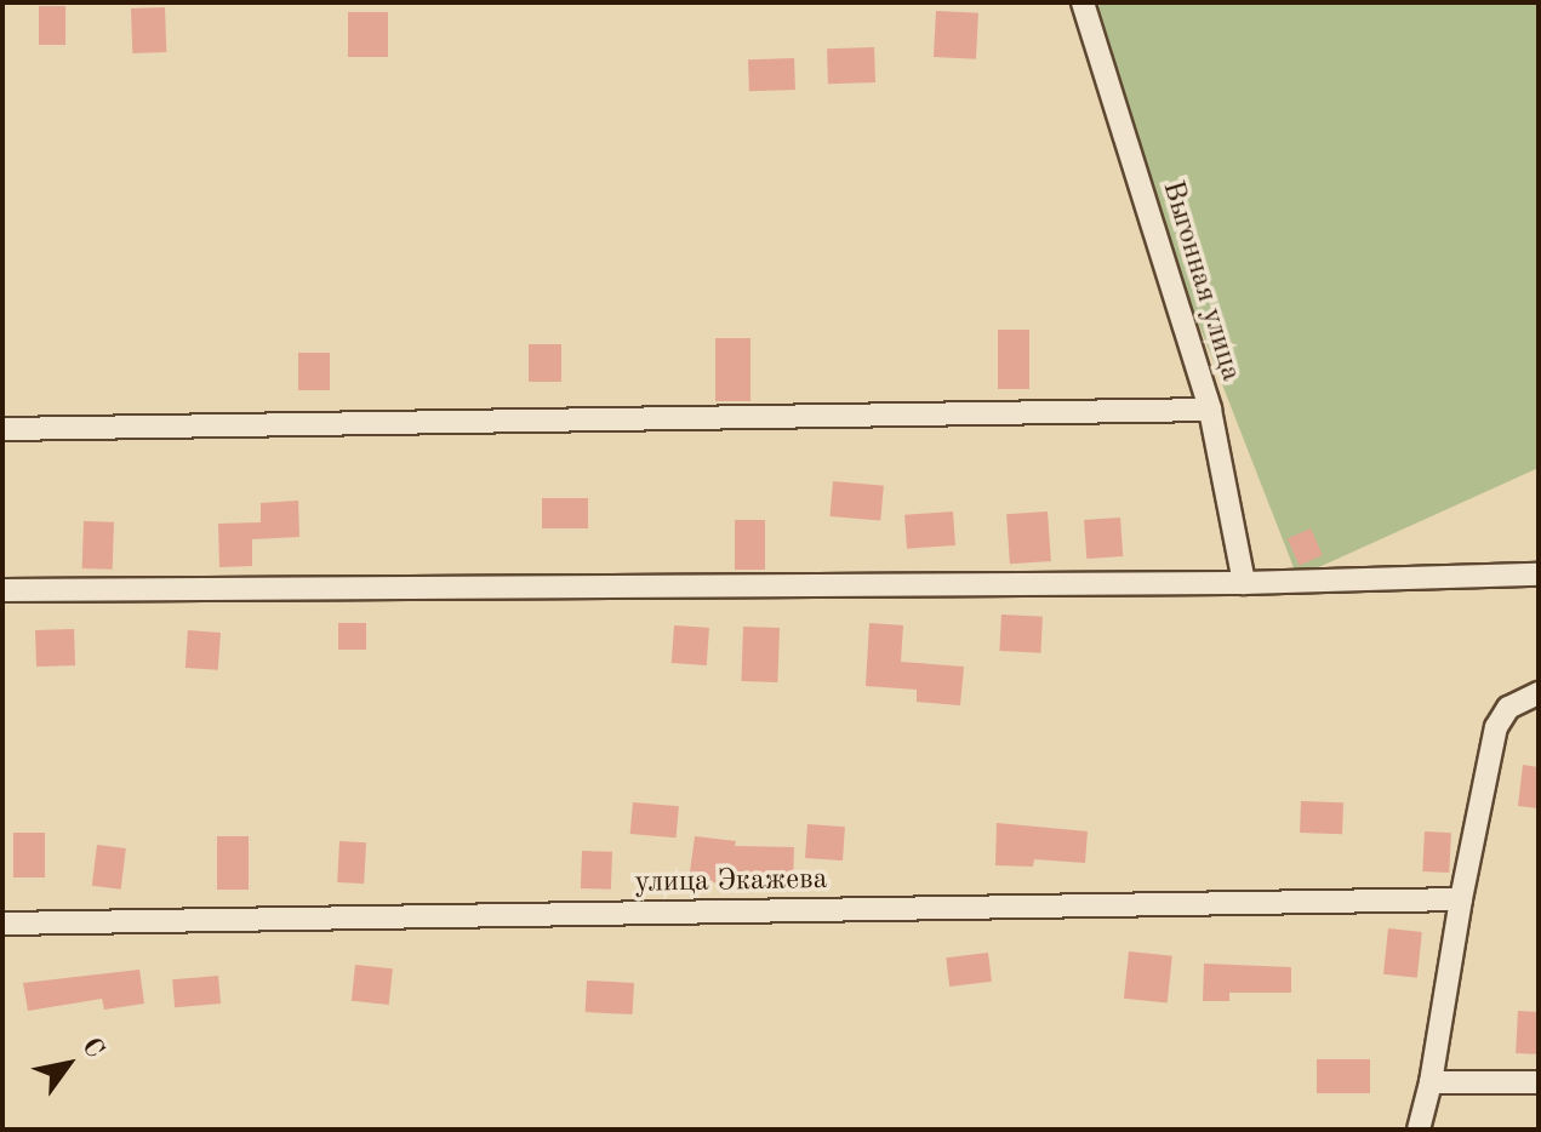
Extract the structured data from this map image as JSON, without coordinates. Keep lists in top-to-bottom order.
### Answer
{
  "streets": {
    "street": ["Выгонная улица", "улица Экажева"]
  },
  "north": "top right"
}
